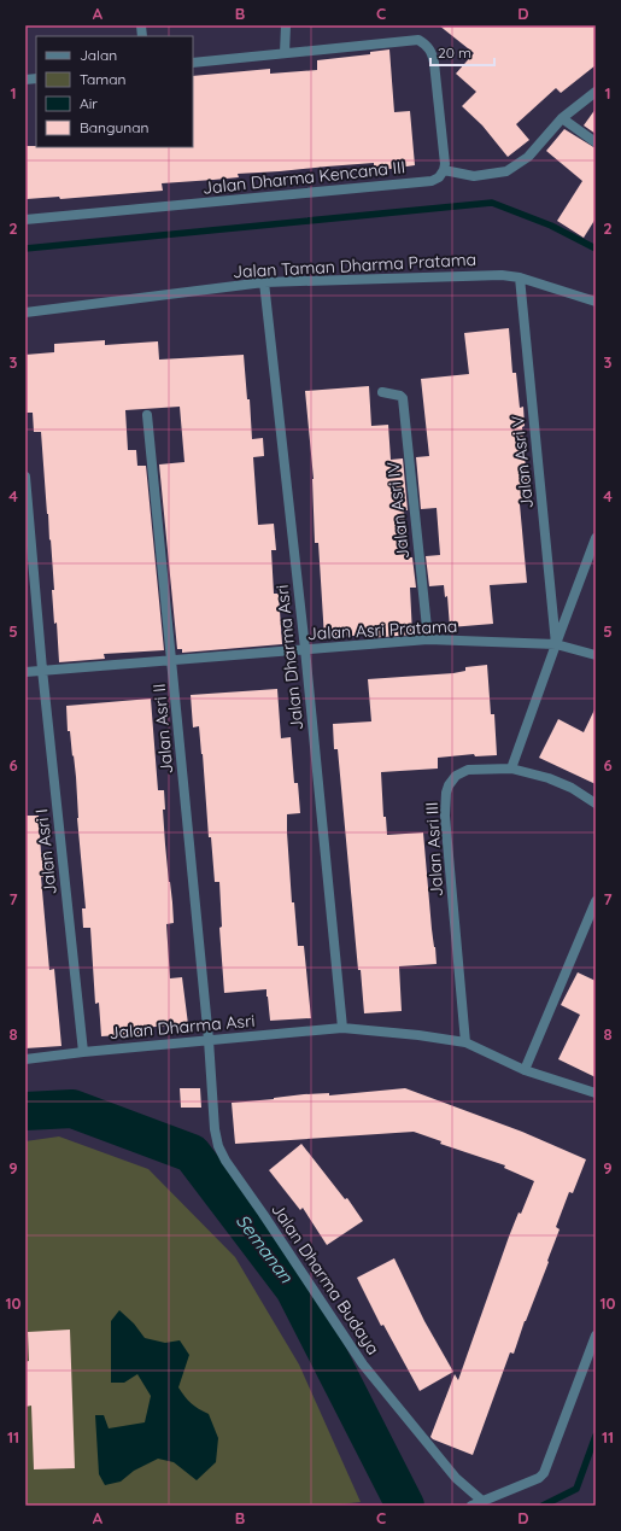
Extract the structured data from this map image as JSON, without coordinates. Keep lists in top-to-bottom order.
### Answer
{
  "streets": {
    "street": [
      "Jalan Dharma Kencana III",
      "Jalan Taman Dharma Pratama",
      "Jalan Asri V",
      "Jalan Asri IV",
      "Jalan Asri Pratama",
      "Jalan Dharma Asri",
      "Jalan Asri II",
      "Jalan Asri III",
      "Jalan Asri I",
      "Jalan Dharma Budaya"
    ]
  },
  "crossings": [
    ["Jalan Taman Dharma Pratama", "Jalan Asri V"],
    ["Jalan Taman Dharma Pratama", "Jalan Dharma Asri"],
    ["Jalan Asri V", "Jalan Asri Pratama"],
    ["Jalan Asri V", "Jalan Asri III"],
    ["Jalan Asri IV", "Jalan Asri Pratama"],
    ["Jalan Asri Pratama", "Jalan Dharma Asri"],
    ["Jalan Asri Pratama", "Jalan Asri II"],
    ["Jalan Asri Pratama", "Jalan Asri I"],
    ["Jalan Dharma Asri", "Jalan Asri II"],
    ["Jalan Dharma Asri", "Jalan Asri III"],
    ["Jalan Dharma Asri", "Jalan Asri I"],
    ["Jalan Dharma Asri", "Jalan Dharma Budaya"],
    ["Jalan Asri II", "Jalan Dharma Budaya"]
  ],
  "water": ["Semanan"],
  "legend": [
    "Jalan",
    "Taman",
    "Air",
    "Bangunan"
  ],
  "scale_bar": "20 m",
  "grid": {
    "columns": [
      "A",
      "B",
      "C",
      "D"
    ],
    "rows": [
      "1",
      "2",
      "3",
      "4",
      "5",
      "6",
      "7",
      "8",
      "9",
      "10",
      "11"
    ]
  }
}
